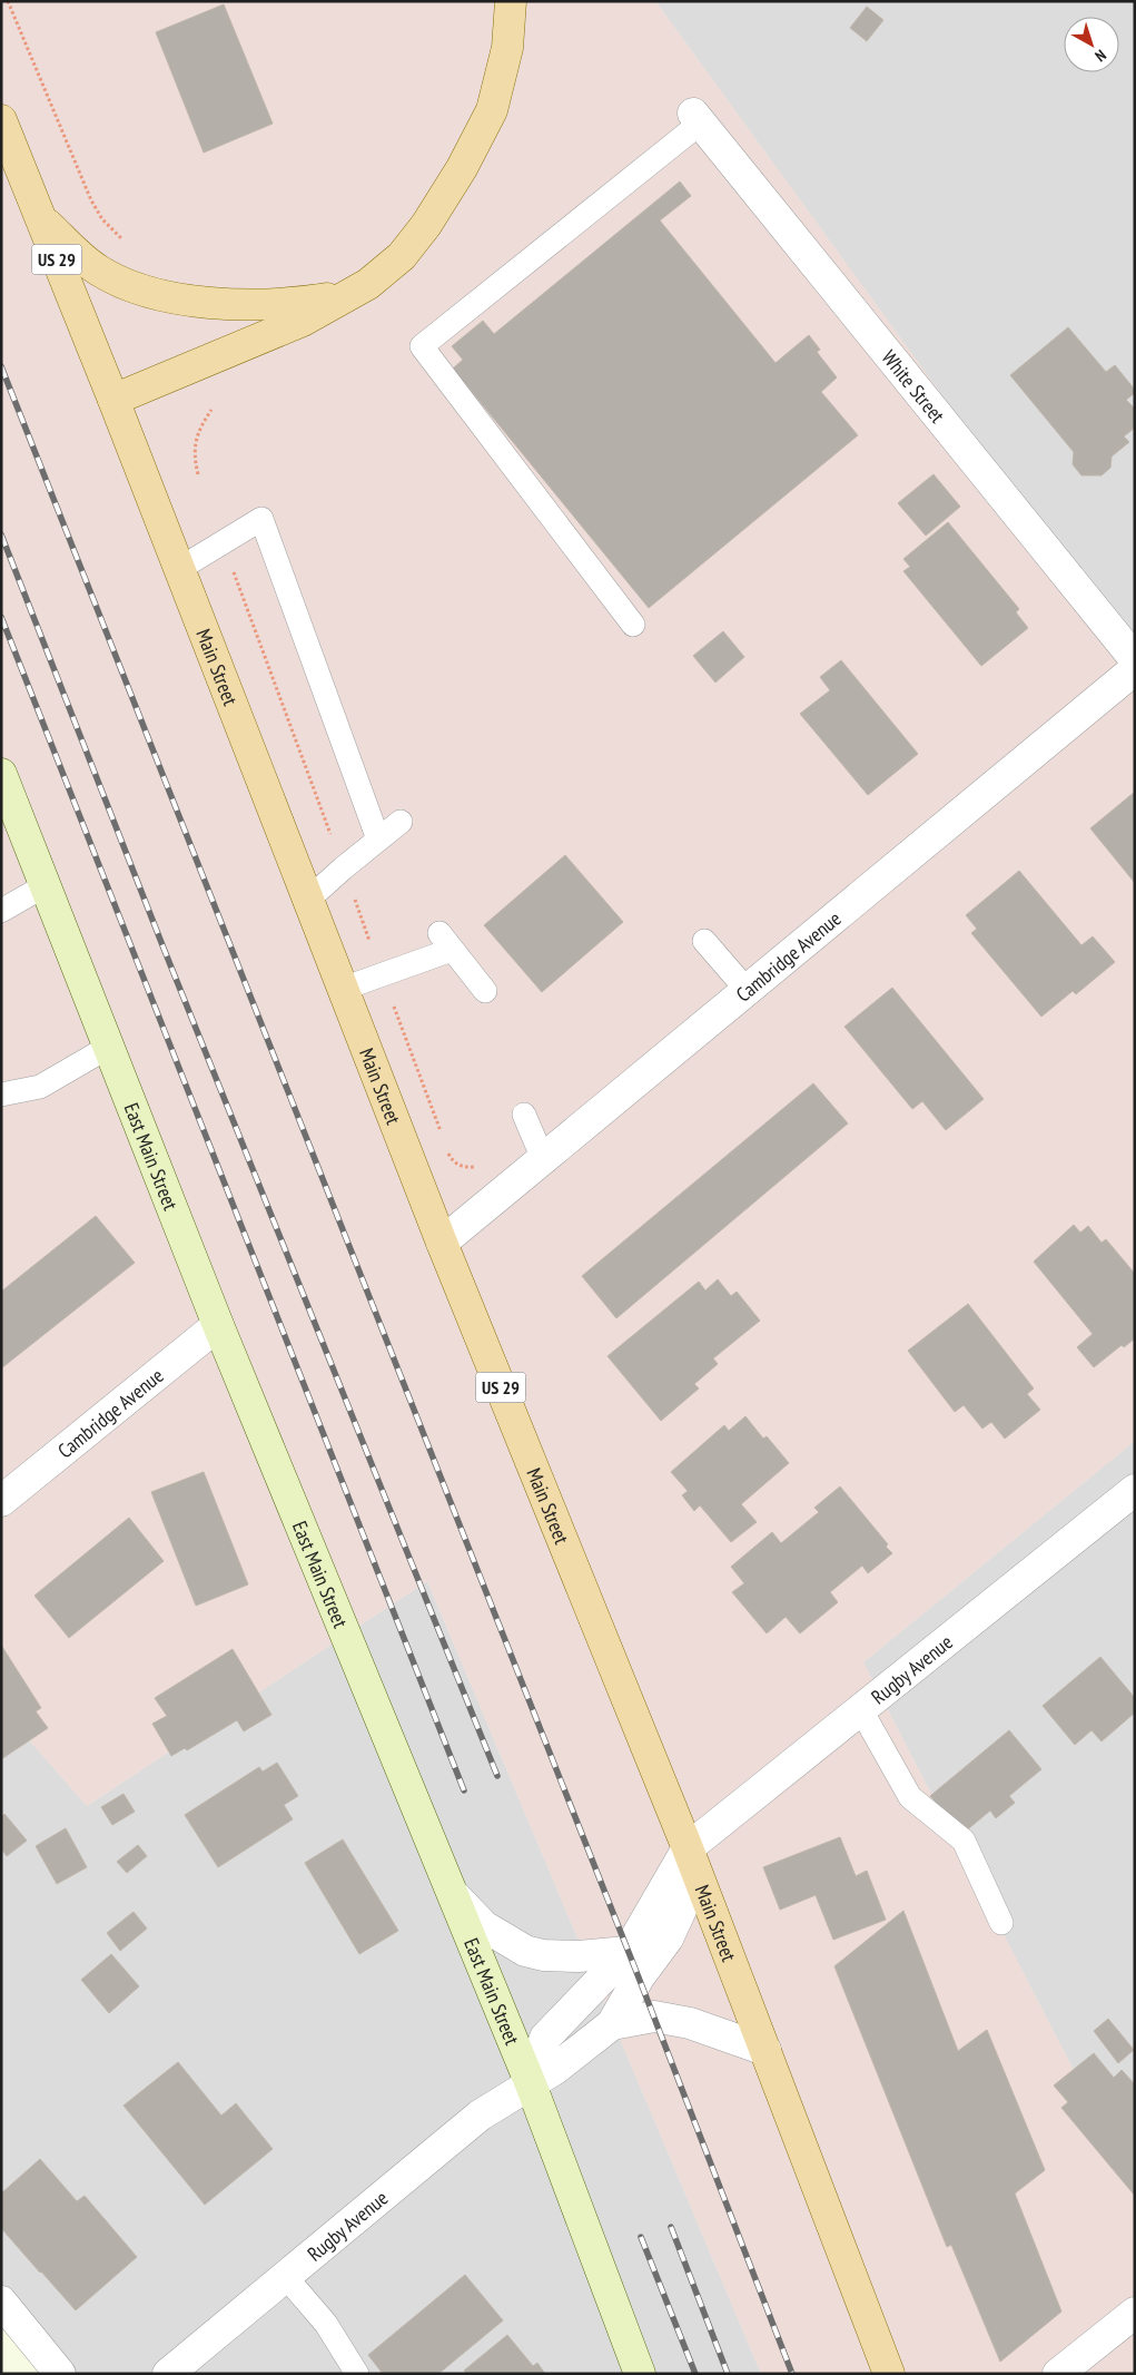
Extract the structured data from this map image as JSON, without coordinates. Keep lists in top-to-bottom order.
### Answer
{
  "streets": {
    "main road": ["US 29", "Main Street"],
    "street": [
      "White Street",
      "Cambridge Avenue",
      "East Main Street",
      "Rugby Avenue"
    ]
  },
  "crossings": [
    ["Main Street", "Cambridge Avenue"],
    ["Main Street", "Rugby Avenue"],
    ["Cambridge Avenue", "East Main Street"],
    ["East Main Street", "Rugby Avenue"]
  ],
  "north": "bottom right"
}
